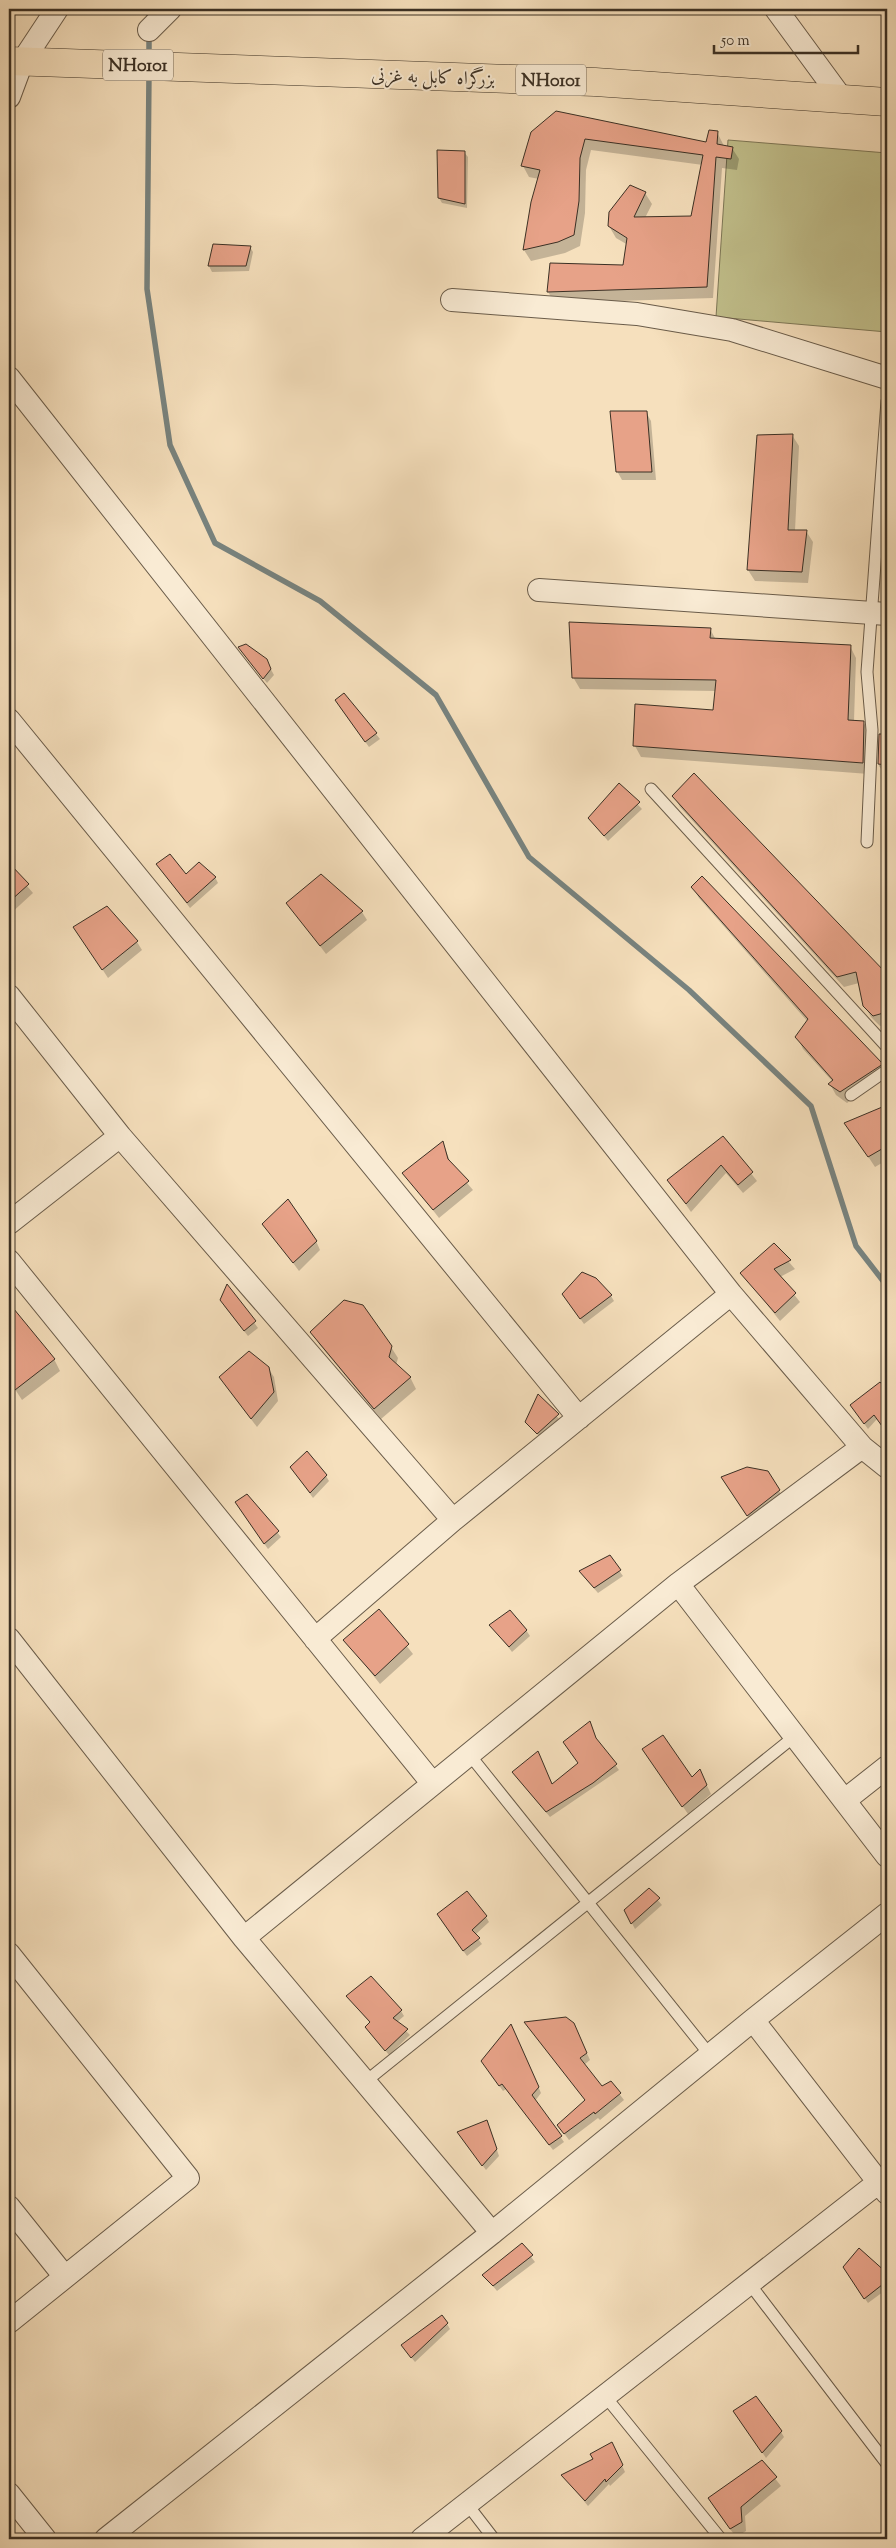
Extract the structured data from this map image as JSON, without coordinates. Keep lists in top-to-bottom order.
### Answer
{
  "streets": {
    "highway": ["NH0101", "بزرگراه کابل به غزنی"]
  },
  "scale_bar": "50 m"
}
